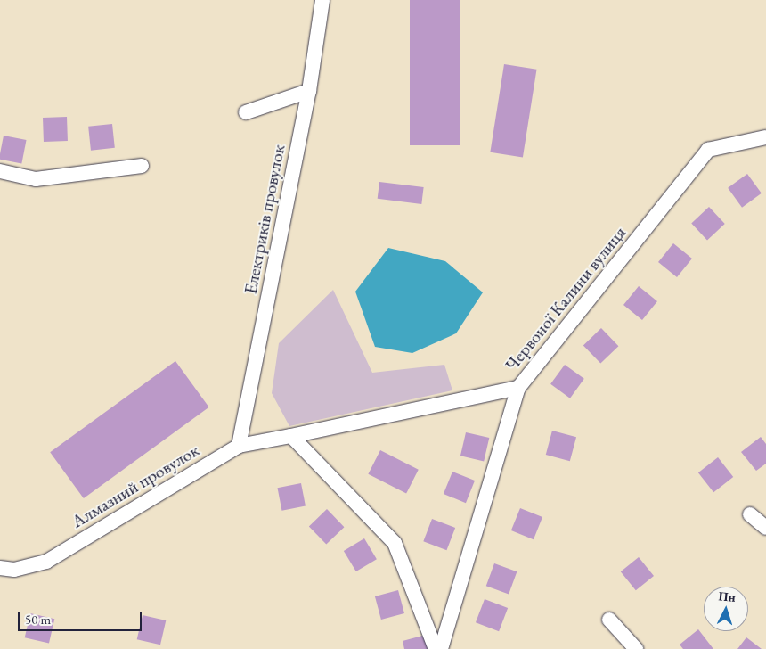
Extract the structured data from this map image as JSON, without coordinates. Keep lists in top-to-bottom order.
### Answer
{
  "streets": {
    "street": ["Електриків провулок", "Червоної Калини вулиця", "Алмазний провулок"]
  },
  "crossings": [
    ["Електриків провулок", "Алмазний провулок"],
    ["Червоної Калини вулиця", "Алмазний провулок"]
  ],
  "scale_bar": "50 m",
  "north": "top"
}
